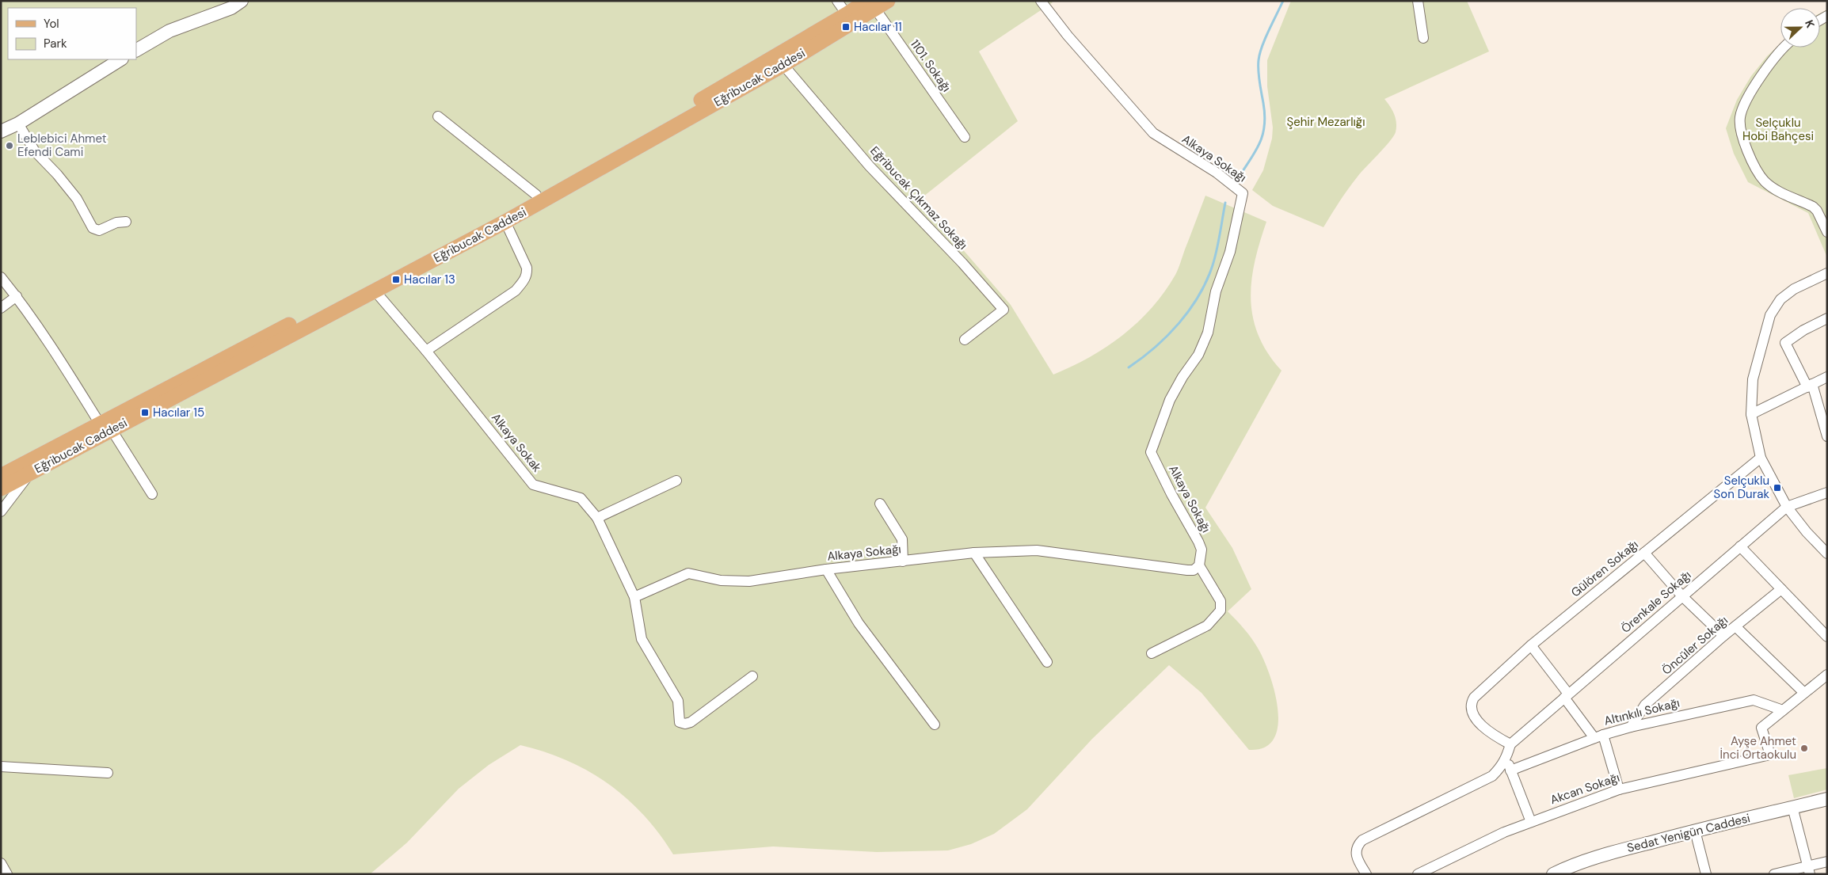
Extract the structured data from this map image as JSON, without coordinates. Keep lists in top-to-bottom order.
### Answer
{
  "streets": {
    "main road": ["Eğribucak Caddesi"],
    "street": [
      "1101. Sokağı",
      "Alkaya Sokağı",
      "Eğribucak Çıkmaz Sokağı",
      "Alkaya Sokak",
      "Gülören Sokağı",
      "Örenkale Sokağı",
      "Öncüler Sokağı",
      "Altınkılı Sokağı",
      "Akcan Sokağı",
      "Sedat Yenigün Caddesi"
    ]
  },
  "crossings": [
    ["1101. Sokağı", "Eğribucak Caddesi"],
    ["Eğribucak Caddesi", "Eğribucak Çıkmaz Sokağı"],
    ["Eğribucak Caddesi", "Alkaya Sokak"],
    ["Alkaya Sokağı", "Alkaya Sokak"],
    ["Gülören Sokağı", "Örenkale Sokağı"],
    ["Öncüler Sokağı", "Altınkılı Sokağı"],
    ["Altınkılı Sokağı", "Akcan Sokağı"]
  ],
  "parks": ["Şehir Mezarlığı", "Selçuklu Hobi Bahçesi"],
  "places": {
    "transit": [
      "Hacılar 11",
      "Hacılar 13",
      "Hacılar 15",
      "Selçuklu Son Durak"
    ],
    "other": ["Leblebici Ahmet Efendi Cami", "Ayşe Ahmet İnci Ortaokulu"]
  },
  "legend": ["Yol", "Park"],
  "north": "right"
}
